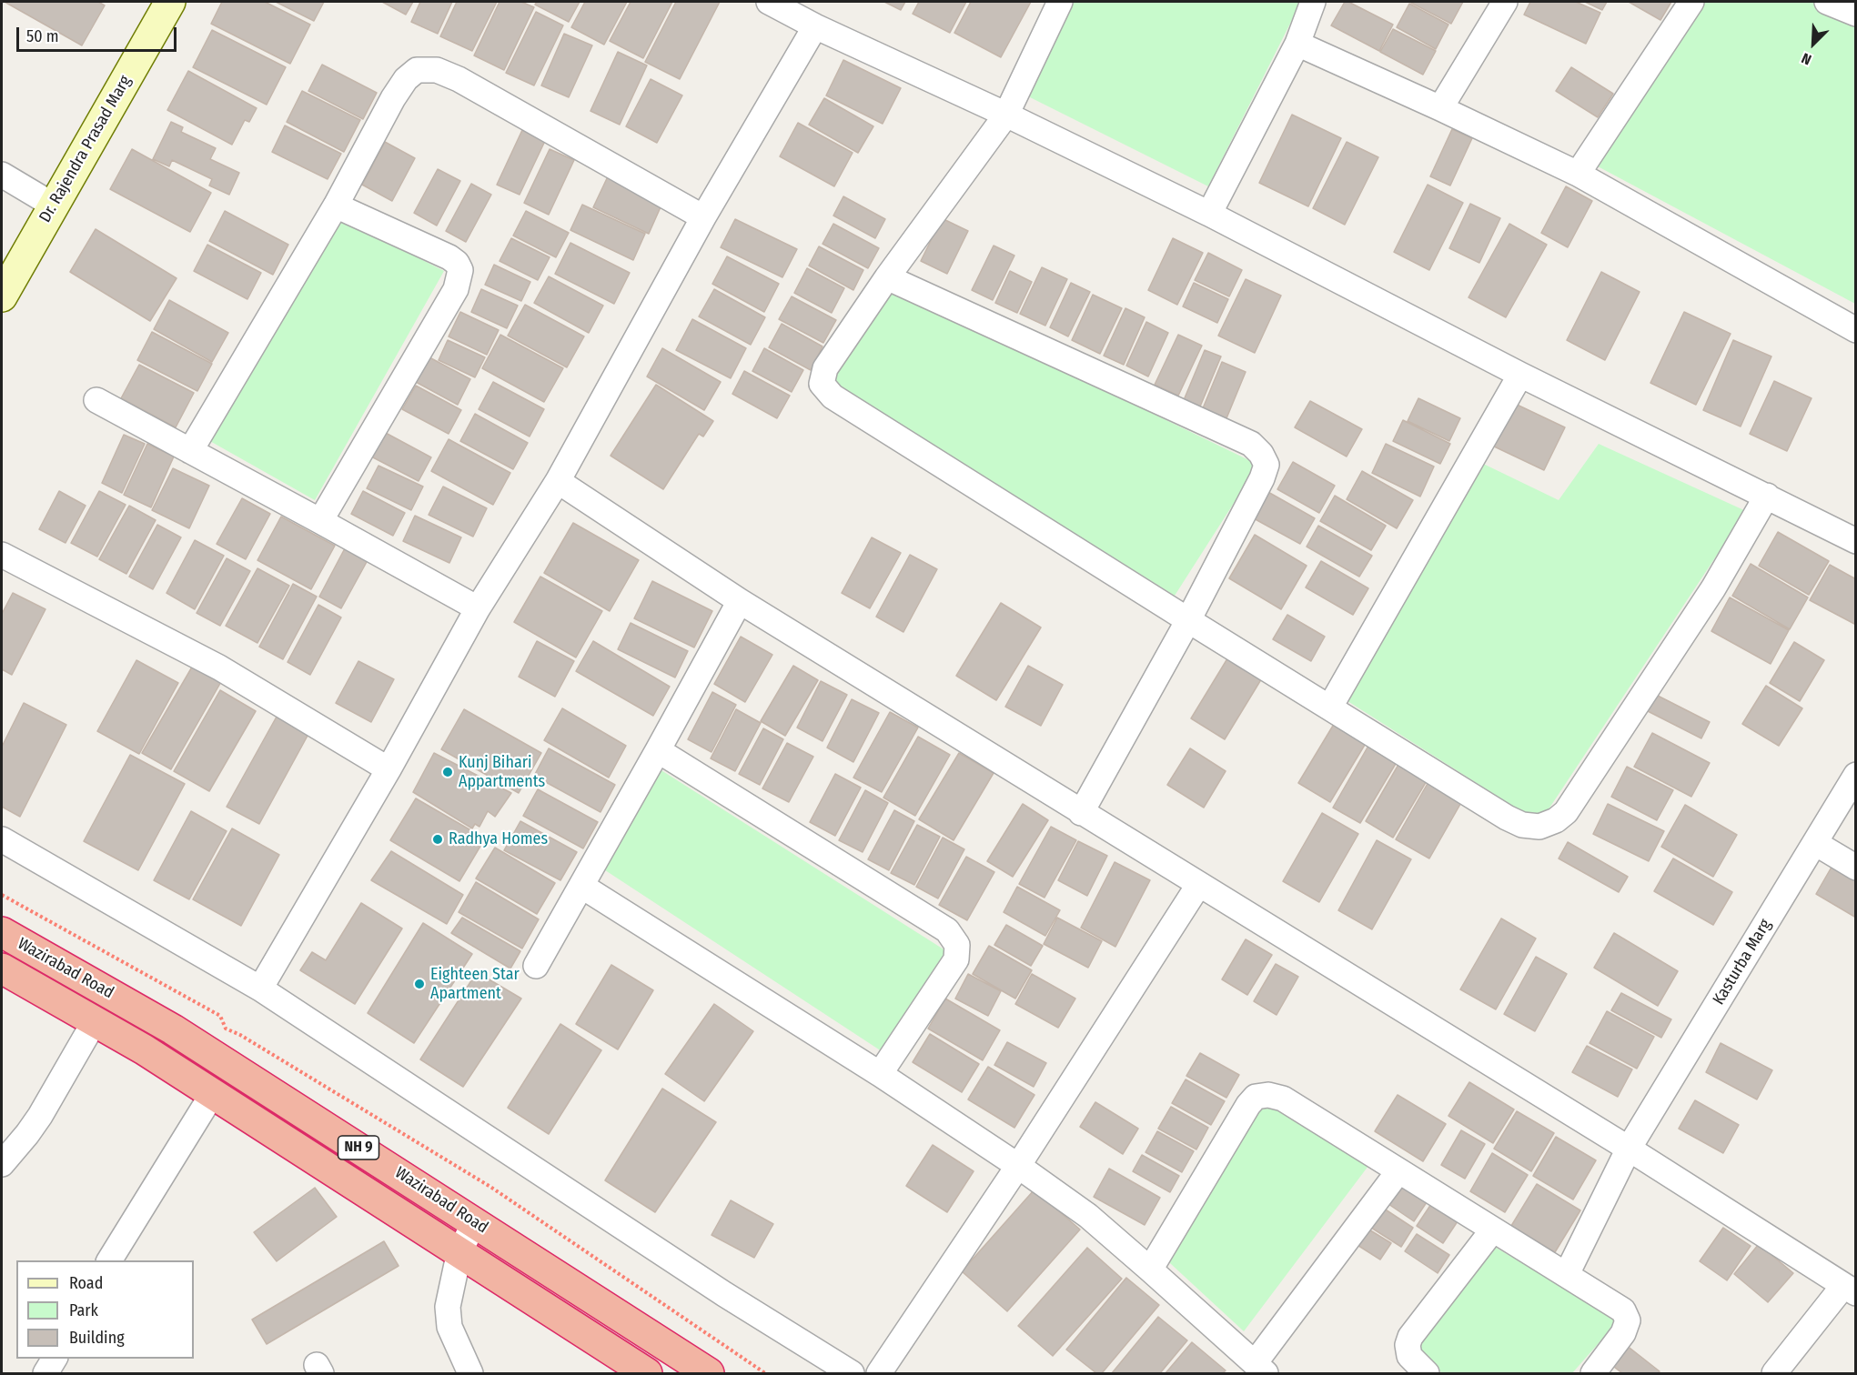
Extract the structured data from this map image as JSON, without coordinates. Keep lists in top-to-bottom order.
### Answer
{
  "streets": {
    "highway": ["Wazirabad Road", "NH 9"],
    "main road": ["Dr. Rajendra Prasad Marg"],
    "street": ["Kasturba Marg"]
  },
  "places": ["Kunj Bihari Appartments", "Radhya Homes", "Eighteen Star Apartment"],
  "legend": ["Road", "Park", "Building"],
  "scale_bar": "50 m",
  "north": "bottom left"
}
